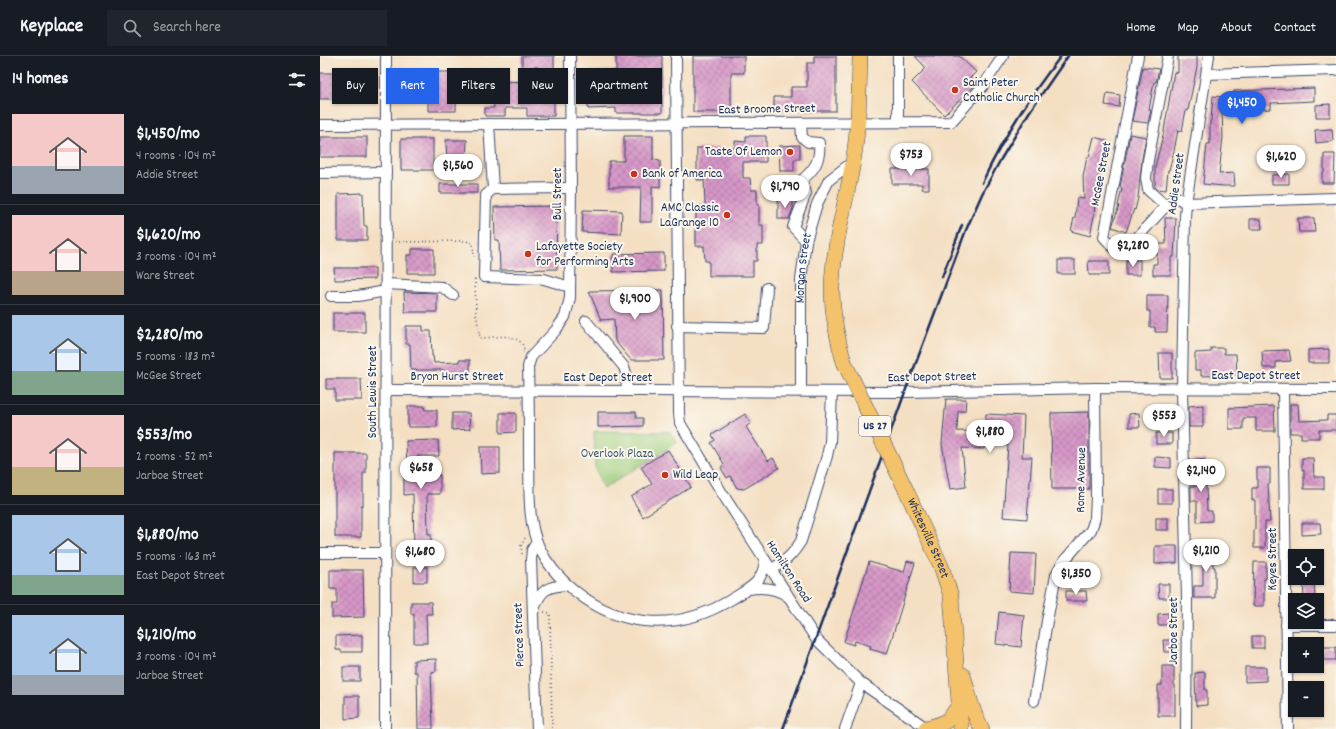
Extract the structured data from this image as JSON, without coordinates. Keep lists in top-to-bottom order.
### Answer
{
  "streets": {
    "highway": ["Morgan Street", "US 27", "Whitesville Street"],
    "street": [
      "East Broome Street",
      "McGee Street",
      "Addie Street",
      "Bull Street",
      "East Depot Street",
      "Bryon Hurst Street",
      "South Lewis Street",
      "Rome Avenue",
      "Keyes Street",
      "Hamilton Road",
      "Jarboe Street",
      "Pierce Street"
    ]
  },
  "crossings": [
    ["East Broome Street", "Bull Street"],
    ["East Broome Street", "Morgan Street"],
    ["East Broome Street", "South Lewis Street"],
    ["East Broome Street", "Hamilton Road"],
    ["Addie Street", "East Depot Street"],
    ["Addie Street", "Jarboe Street"],
    ["Bull Street", "East Depot Street"],
    ["Bull Street", "Bryon Hurst Street"],
    ["Bull Street", "Pierce Street"],
    ["Morgan Street", "East Depot Street"],
    ["Morgan Street", "Whitesville Street"],
    ["East Depot Street", "Bryon Hurst Street"],
    ["East Depot Street", "Rome Avenue"],
    ["East Depot Street", "Keyes Street"],
    ["East Depot Street", "Hamilton Road"],
    ["East Depot Street", "Jarboe Street"],
    ["East Depot Street", "Pierce Street"],
    ["Bryon Hurst Street", "South Lewis Street"],
    ["Bryon Hurst Street", "Pierce Street"],
    ["Hamilton Road", "Pierce Street"]
  ],
  "parks": ["Overlook Plaza"],
  "places": [
    "Saint Peter Catholic Church",
    "Taste Of Lemon",
    "Bank of America",
    "AMC Classic LaGrange 10",
    "Lafayette Society for Performing Arts",
    "Wild Leap"
  ],
  "page": {
    "header": "Keyplace",
    "search": "Search here",
    "nav": [
      "Home",
      "Map",
      "About",
      "Contact"
    ],
    "heading": "14 homes",
    "chip": [
      "Buy",
      "Rent",
      "Filters",
      "New",
      "Apartment"
    ],
    "price": [
      "$1,450",
      "$753",
      "$1,620",
      "$1,560",
      "$1,790",
      "$2,280",
      "$1,900",
      "$553",
      "$1,880",
      "$658",
      "$2,140",
      "$1,210",
      "$1,680",
      "$1,350"
    ],
    "list": [
      {
        "name": "$1,450/mo",
        "note": "4 rooms · 104 m² · Addie Street"
      },
      {
        "name": "$1,620/mo",
        "note": "3 rooms · 104 m² · Ware Street"
      },
      {
        "name": "$2,280/mo",
        "note": "5 rooms · 183 m² · McGee Street"
      },
      {
        "name": "$553/mo",
        "note": "2 rooms · 52 m² · Jarboe Street"
      },
      {
        "name": "$1,880/mo",
        "note": "5 rooms · 163 m² · East Depot Street"
      },
      {
        "name": "$1,210/mo",
        "note": "3 rooms · 104 m² · Jarboe Street"
      }
    ],
    "map_buttons": ["+", "−"]
  }
}
